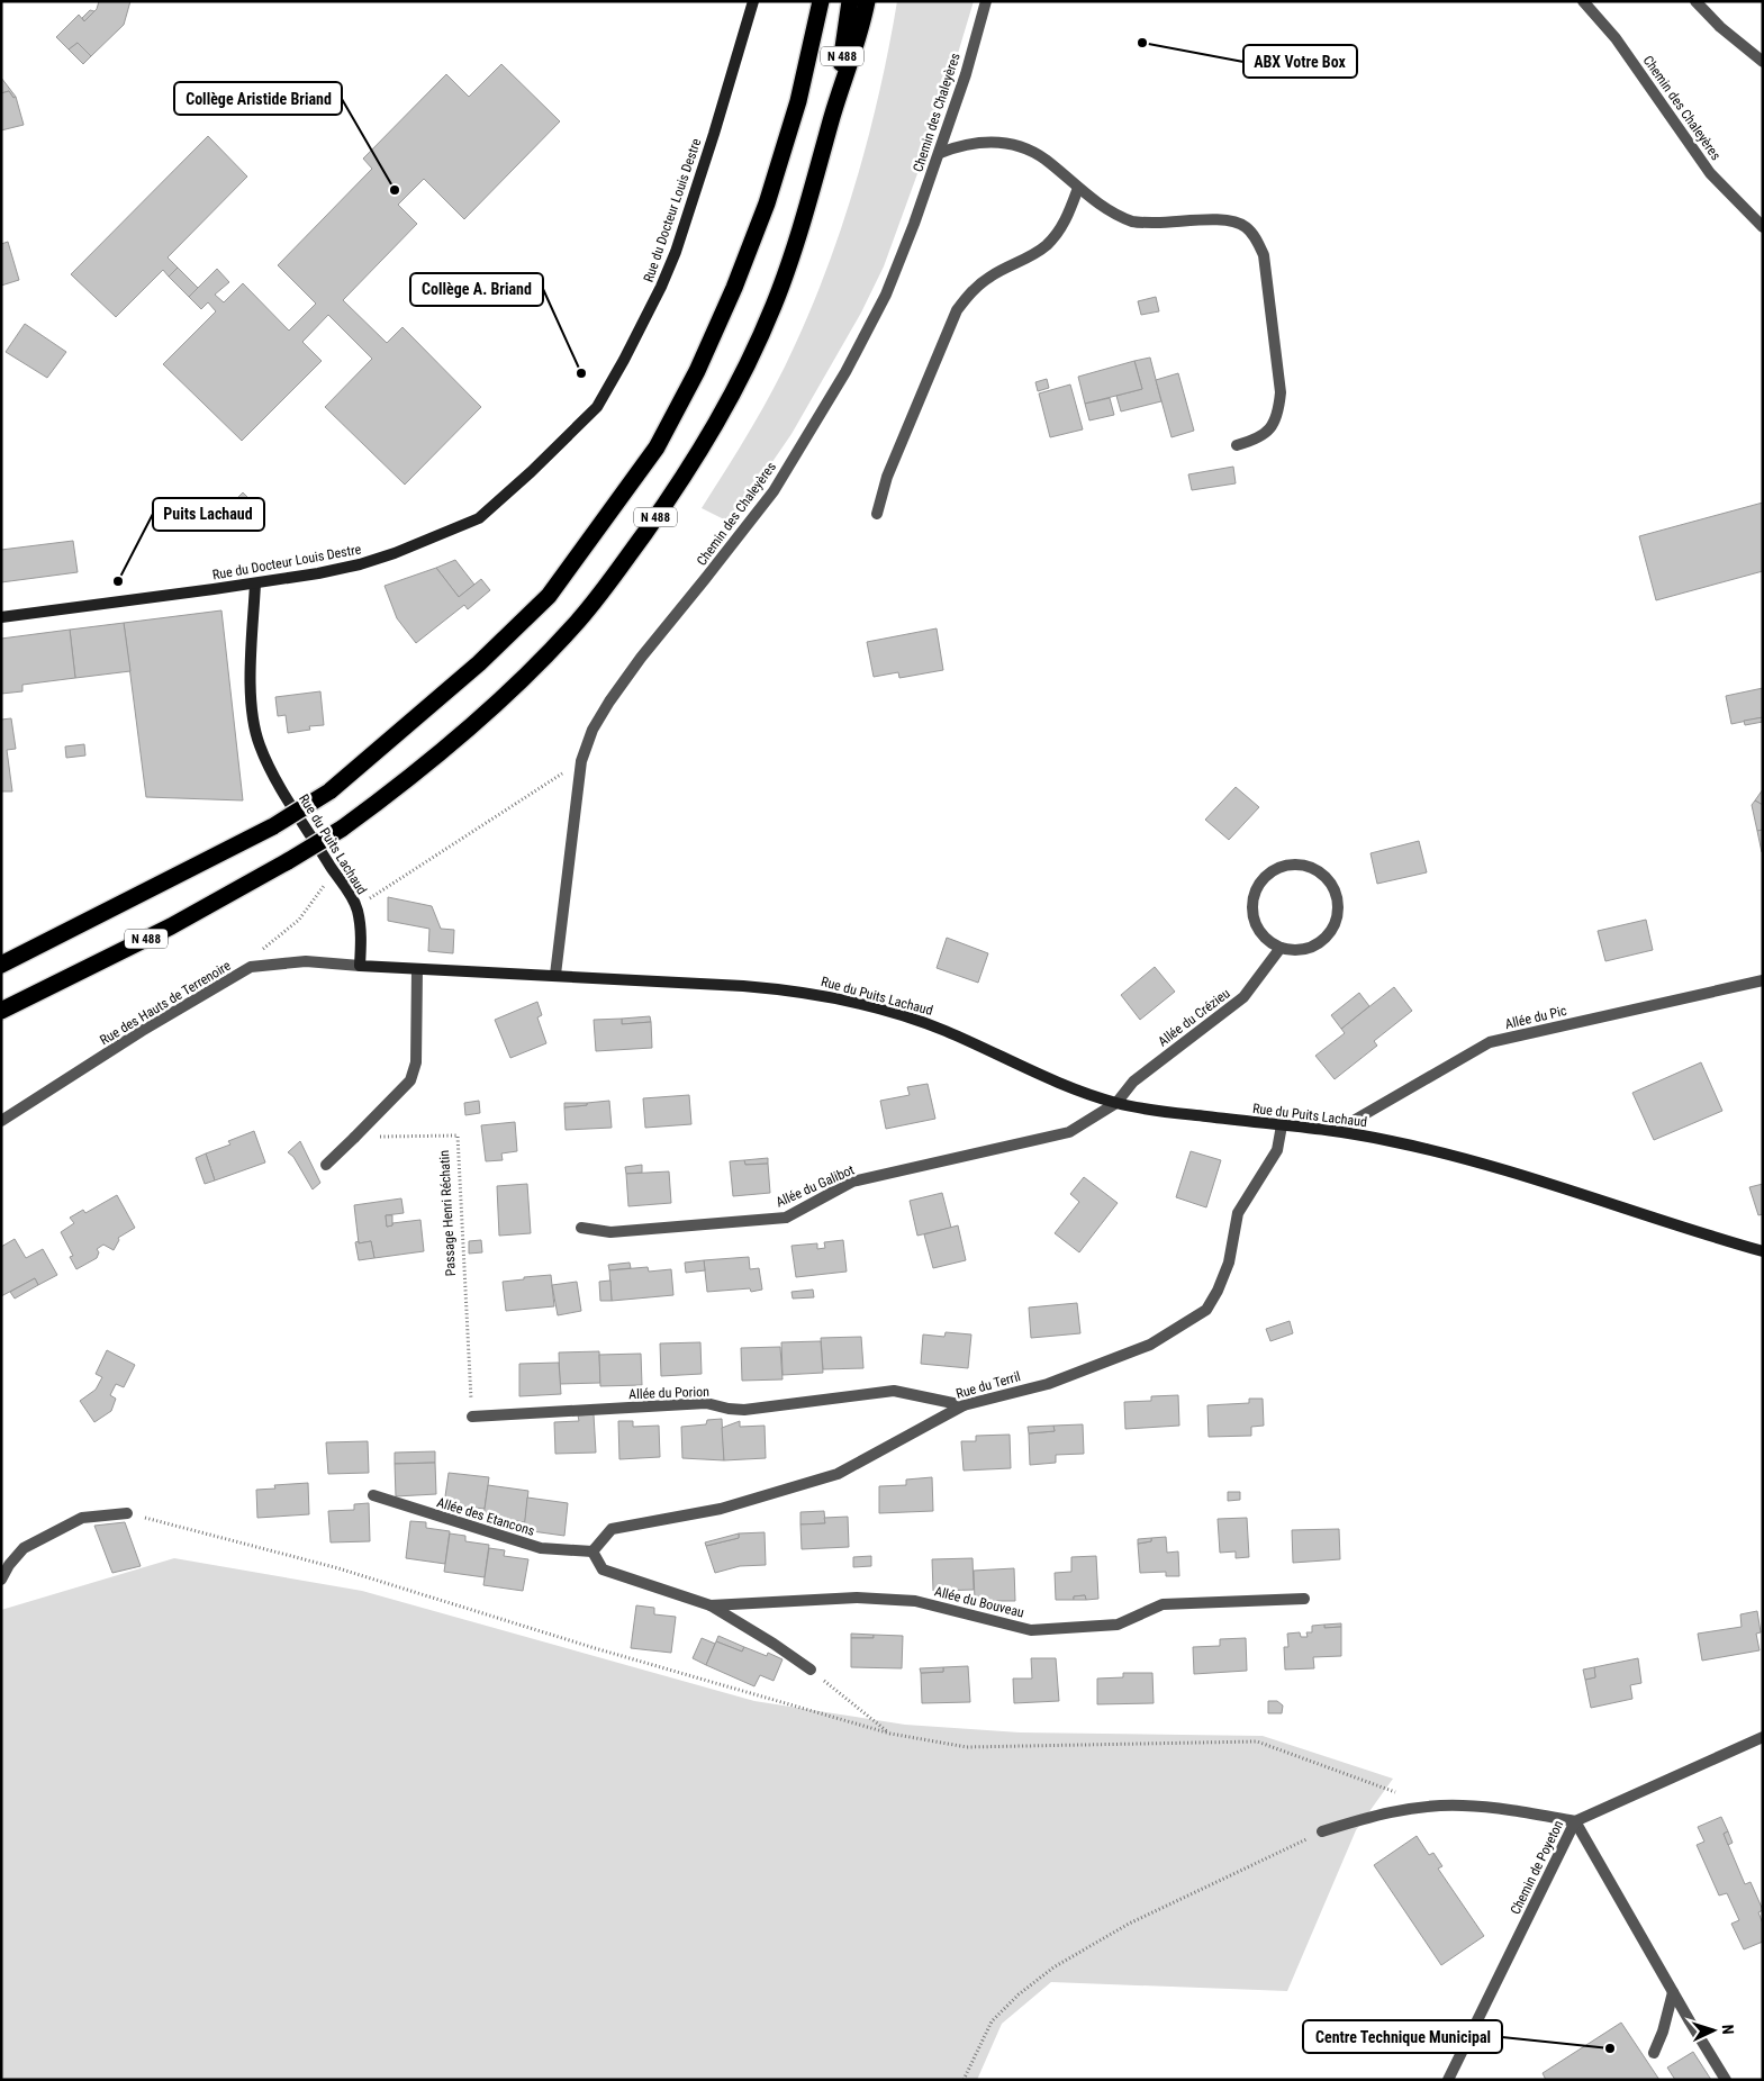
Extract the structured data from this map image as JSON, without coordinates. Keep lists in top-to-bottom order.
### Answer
{
  "streets": {
    "highway": ["N 488"],
    "street": [
      "Chemin des Chaleyères",
      "Rue du Docteur Louis Destre",
      "Rue du Puits Lachaud",
      "Rue des Hauts de Terrenoire",
      "Allée du Crézieu",
      "Allée du Pic",
      "Allée du Galibot",
      "Rue du Terril",
      "Allée du Porion",
      "Allée des Etancons",
      "Allée du Bouveau",
      "Chemin de Poyeton"
    ],
    "path": ["Passage Henri Réchatin"]
  },
  "crossings": [
    ["Chemin des Chaleyères", "Rue du Puits Lachaud"],
    ["Rue du Docteur Louis Destre", "Rue du Puits Lachaud"],
    ["Rue du Puits Lachaud", "Rue des Hauts de Terrenoire"],
    ["Rue du Puits Lachaud", "Allée du Crézieu"],
    ["Rue du Puits Lachaud", "Allée du Pic"],
    ["Rue du Puits Lachaud", "Allée du Galibot"],
    ["Rue du Puits Lachaud", "Rue du Terril"],
    ["Allée du Crézieu", "Allée du Galibot"],
    ["Passage Henri Réchatin", "Allée du Porion"],
    ["Rue du Terril", "Allée du Porion"],
    ["Rue du Terril", "Allée des Etancons"],
    ["Rue du Terril", "Allée du Bouveau"],
    ["Allée des Etancons", "Allée du Bouveau"]
  ],
  "places": [
    "ABX Votre Box",
    "Collège Aristide Briand",
    "Collège A. Briand",
    "Puits Lachaud",
    "Centre Technique Municipal"
  ],
  "north": "right"
}
